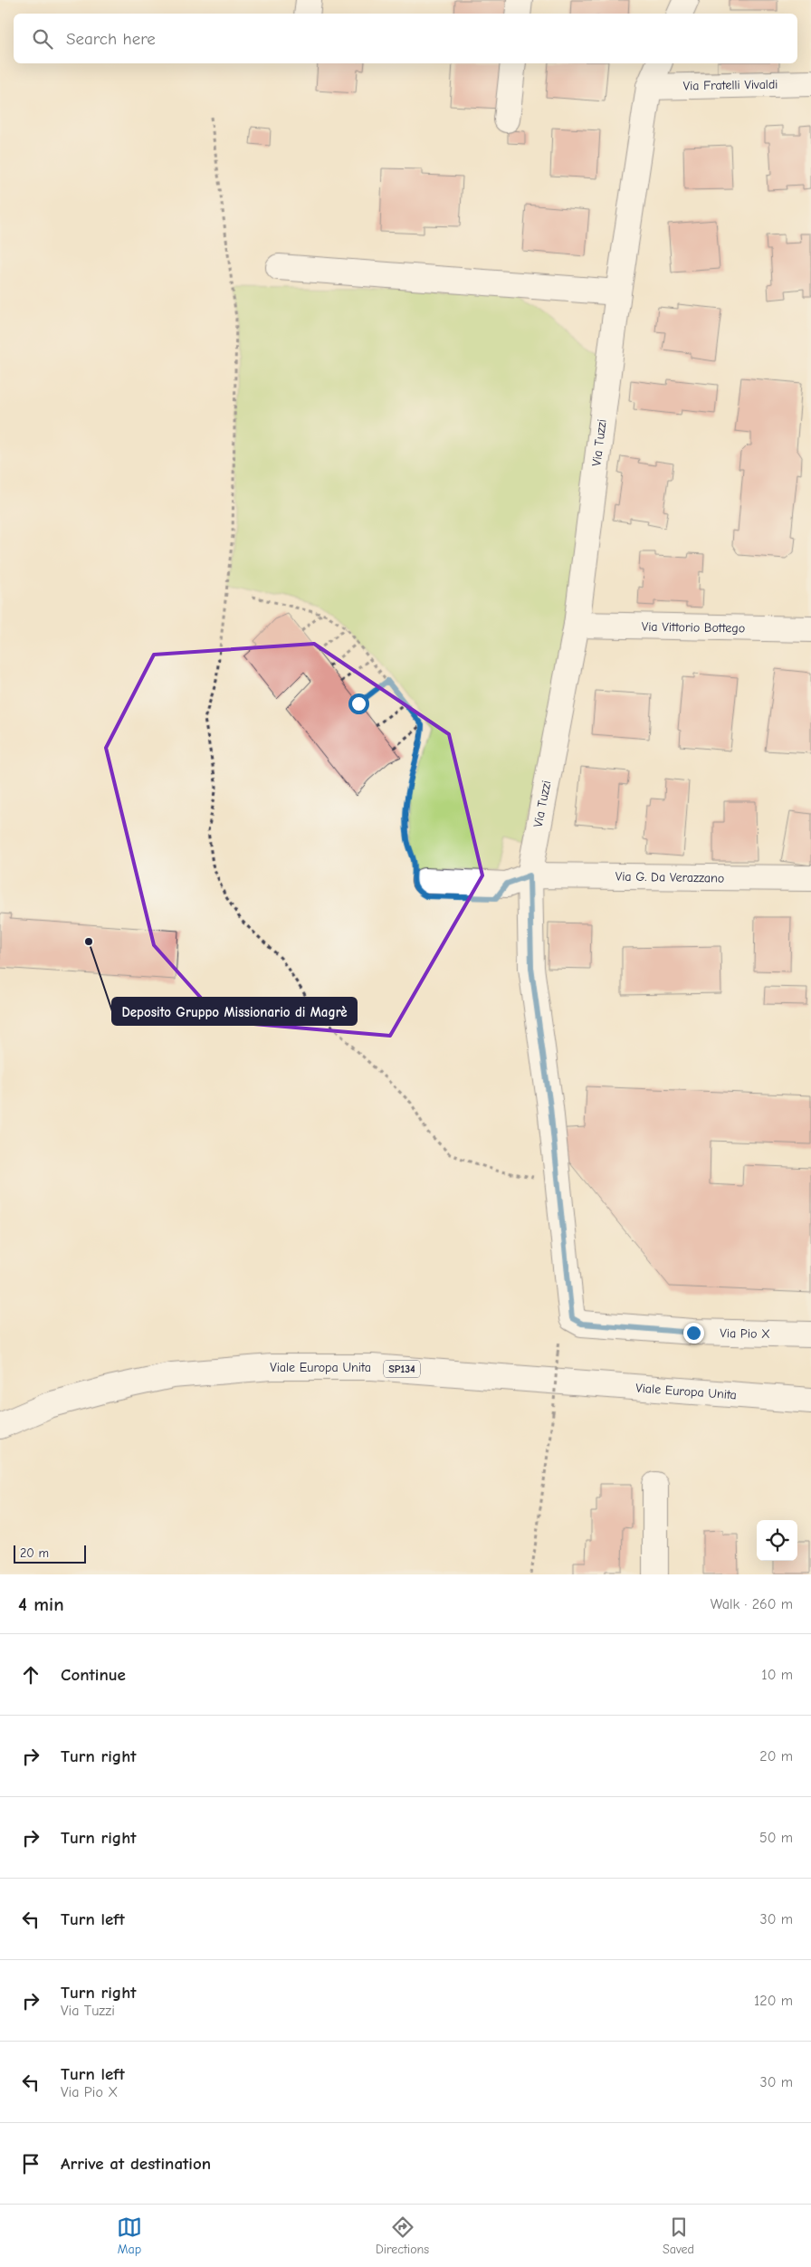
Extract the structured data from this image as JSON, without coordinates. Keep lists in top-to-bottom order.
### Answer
{
  "streets": {
    "main road": [
      "Via Fratelli Vivaldi",
      "Via Tuzzi",
      "Via Vittorio Bottego",
      "Via G. Da Verazzano",
      "Via Pio X",
      "Viale Europa Unita",
      "SP134"
    ]
  },
  "crossings": [
    ["Via Fratelli Vivaldi", "Via Tuzzi"],
    ["Via Tuzzi", "Via Vittorio Bottego"],
    ["Via Tuzzi", "Via G. Da Verazzano"],
    ["Via Tuzzi", "Via Pio X"]
  ],
  "places": ["Deposito Gruppo Missionario di Magrè"],
  "scale_bar": "20 m",
  "page": {
    "search": "Search here",
    "scale": "20 m",
    "heading": ["4 min", "Walk · 260 m"],
    "list": [
      ["Continue", "10 m"],
      ["Turn right", "20 m"],
      ["Turn right", "50 m"],
      ["Turn left", "30 m"],
      ["Turn right", "Via Tuzzi", "120 m"],
      ["Turn left", "Via Pio X", "30 m"],
      "Arrive at destination"
    ],
    "nav": ["Map", "Directions", "Saved"]
  }
}
